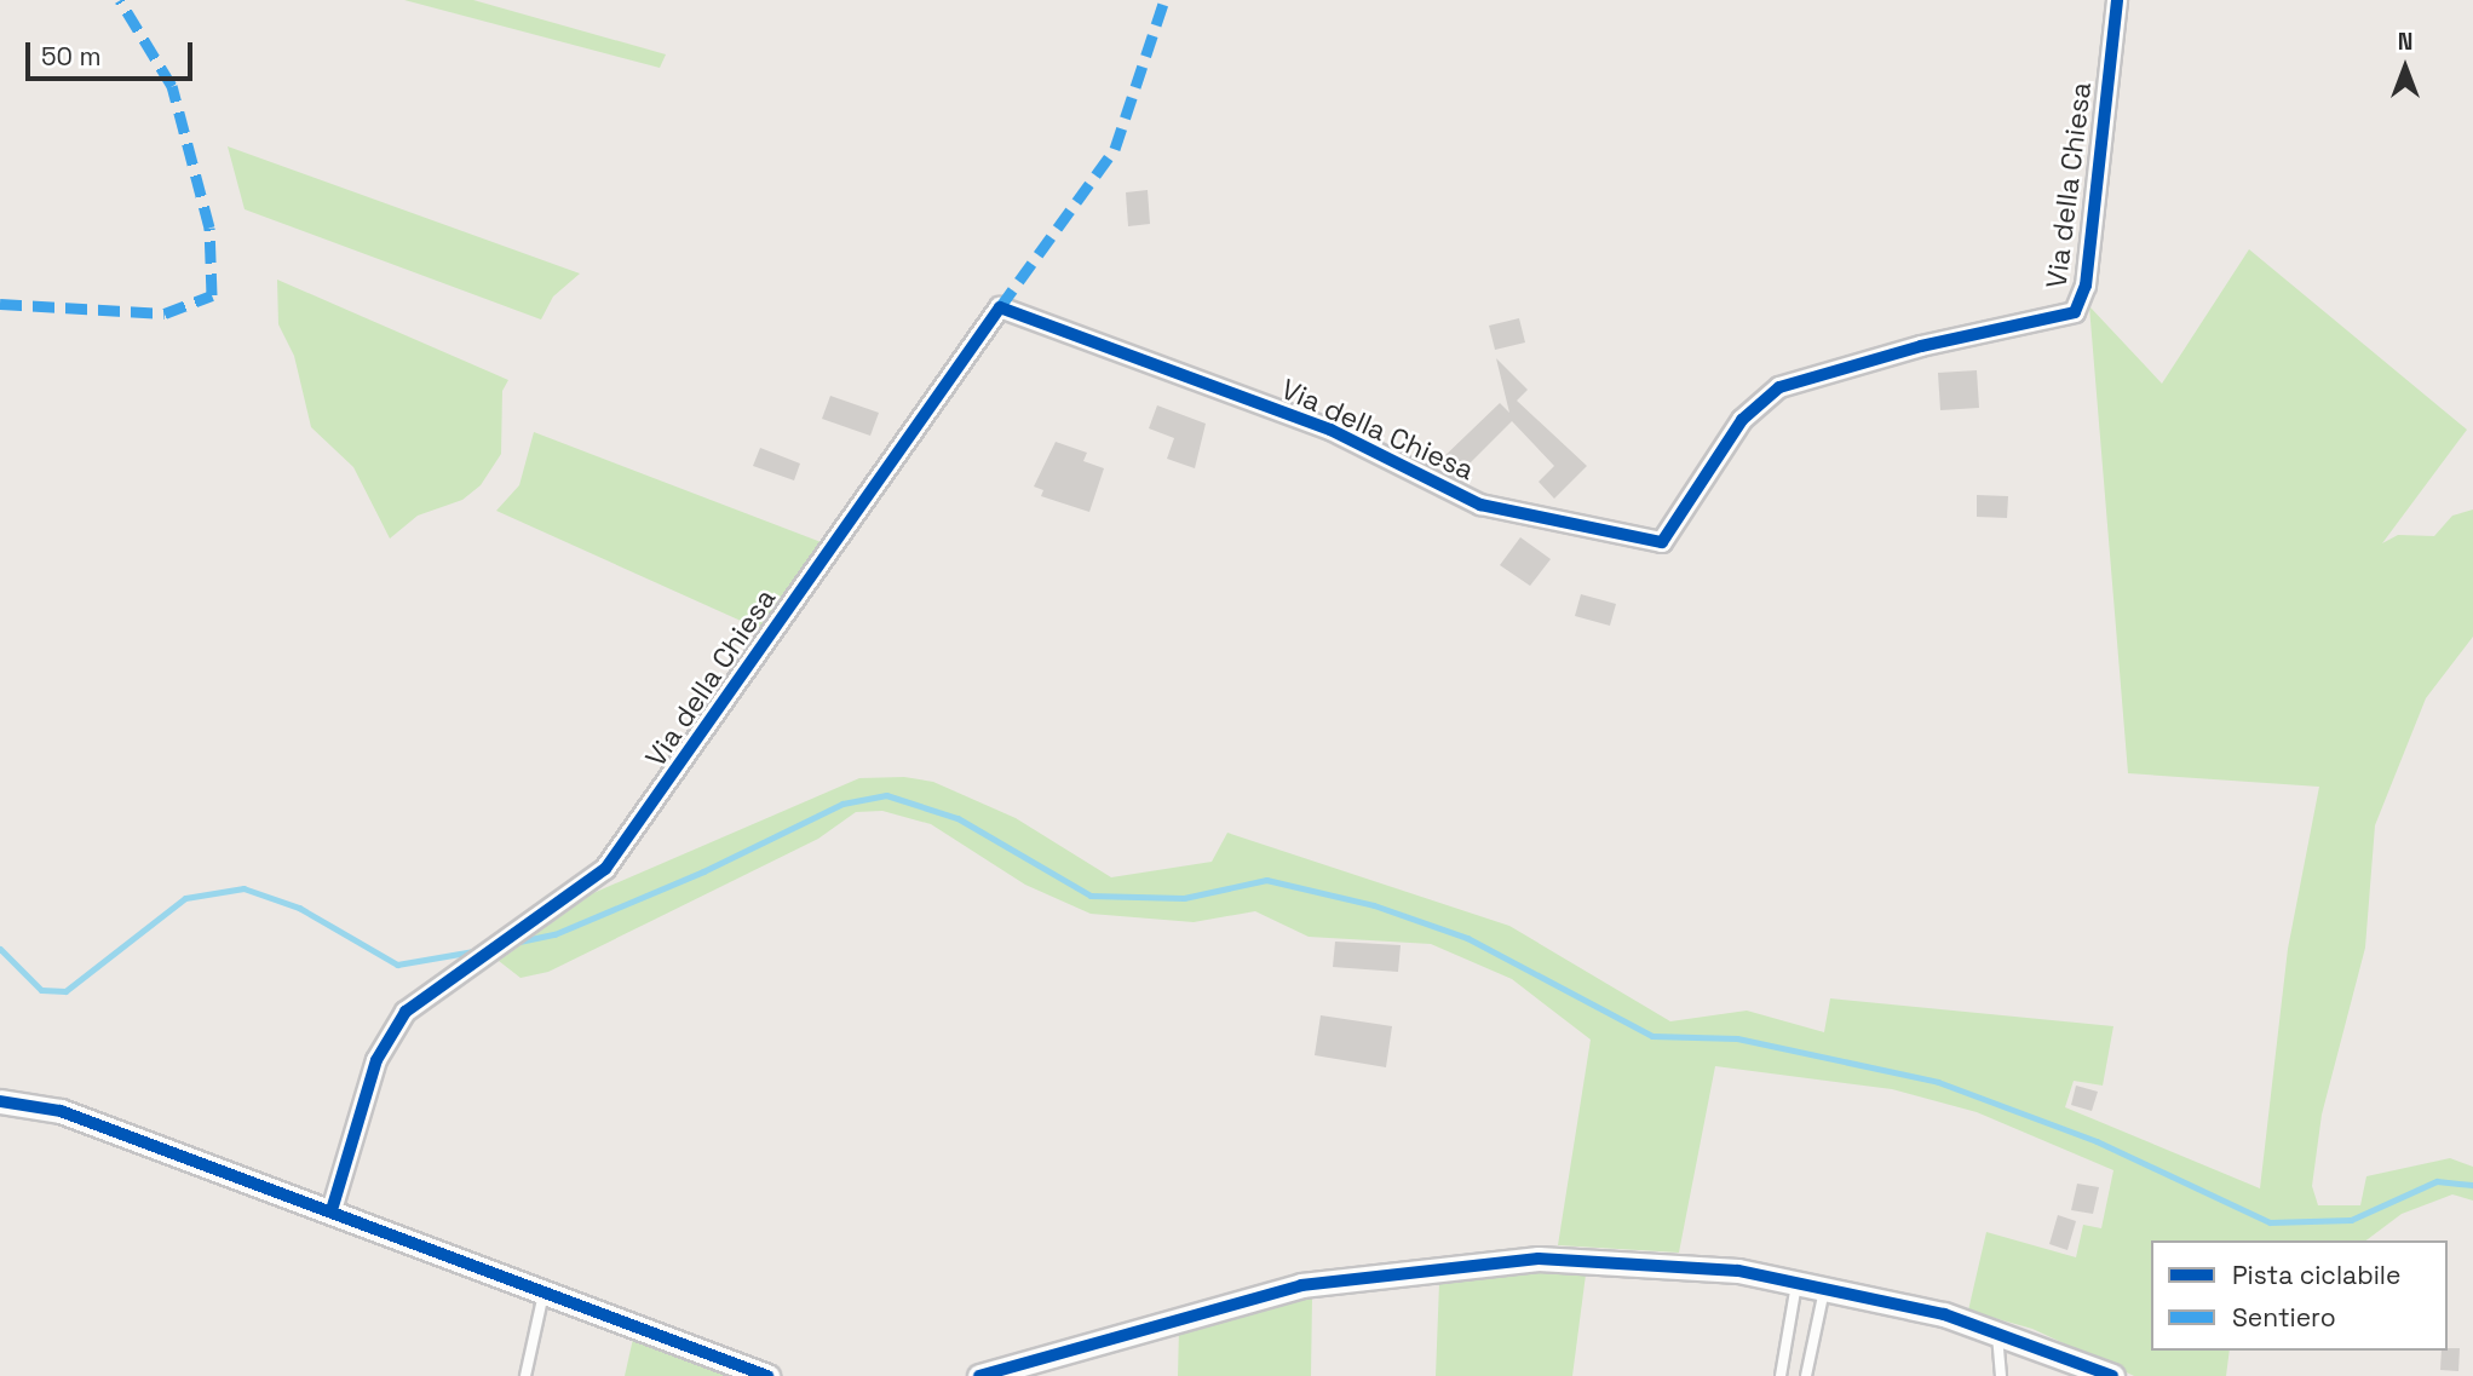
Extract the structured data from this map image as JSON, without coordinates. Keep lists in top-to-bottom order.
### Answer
{
  "streets": {
    "street": ["Via della Chiesa"]
  },
  "legend": ["Pista ciclabile", "Sentiero"],
  "scale_bar": "50 m",
  "north": "top"
}
